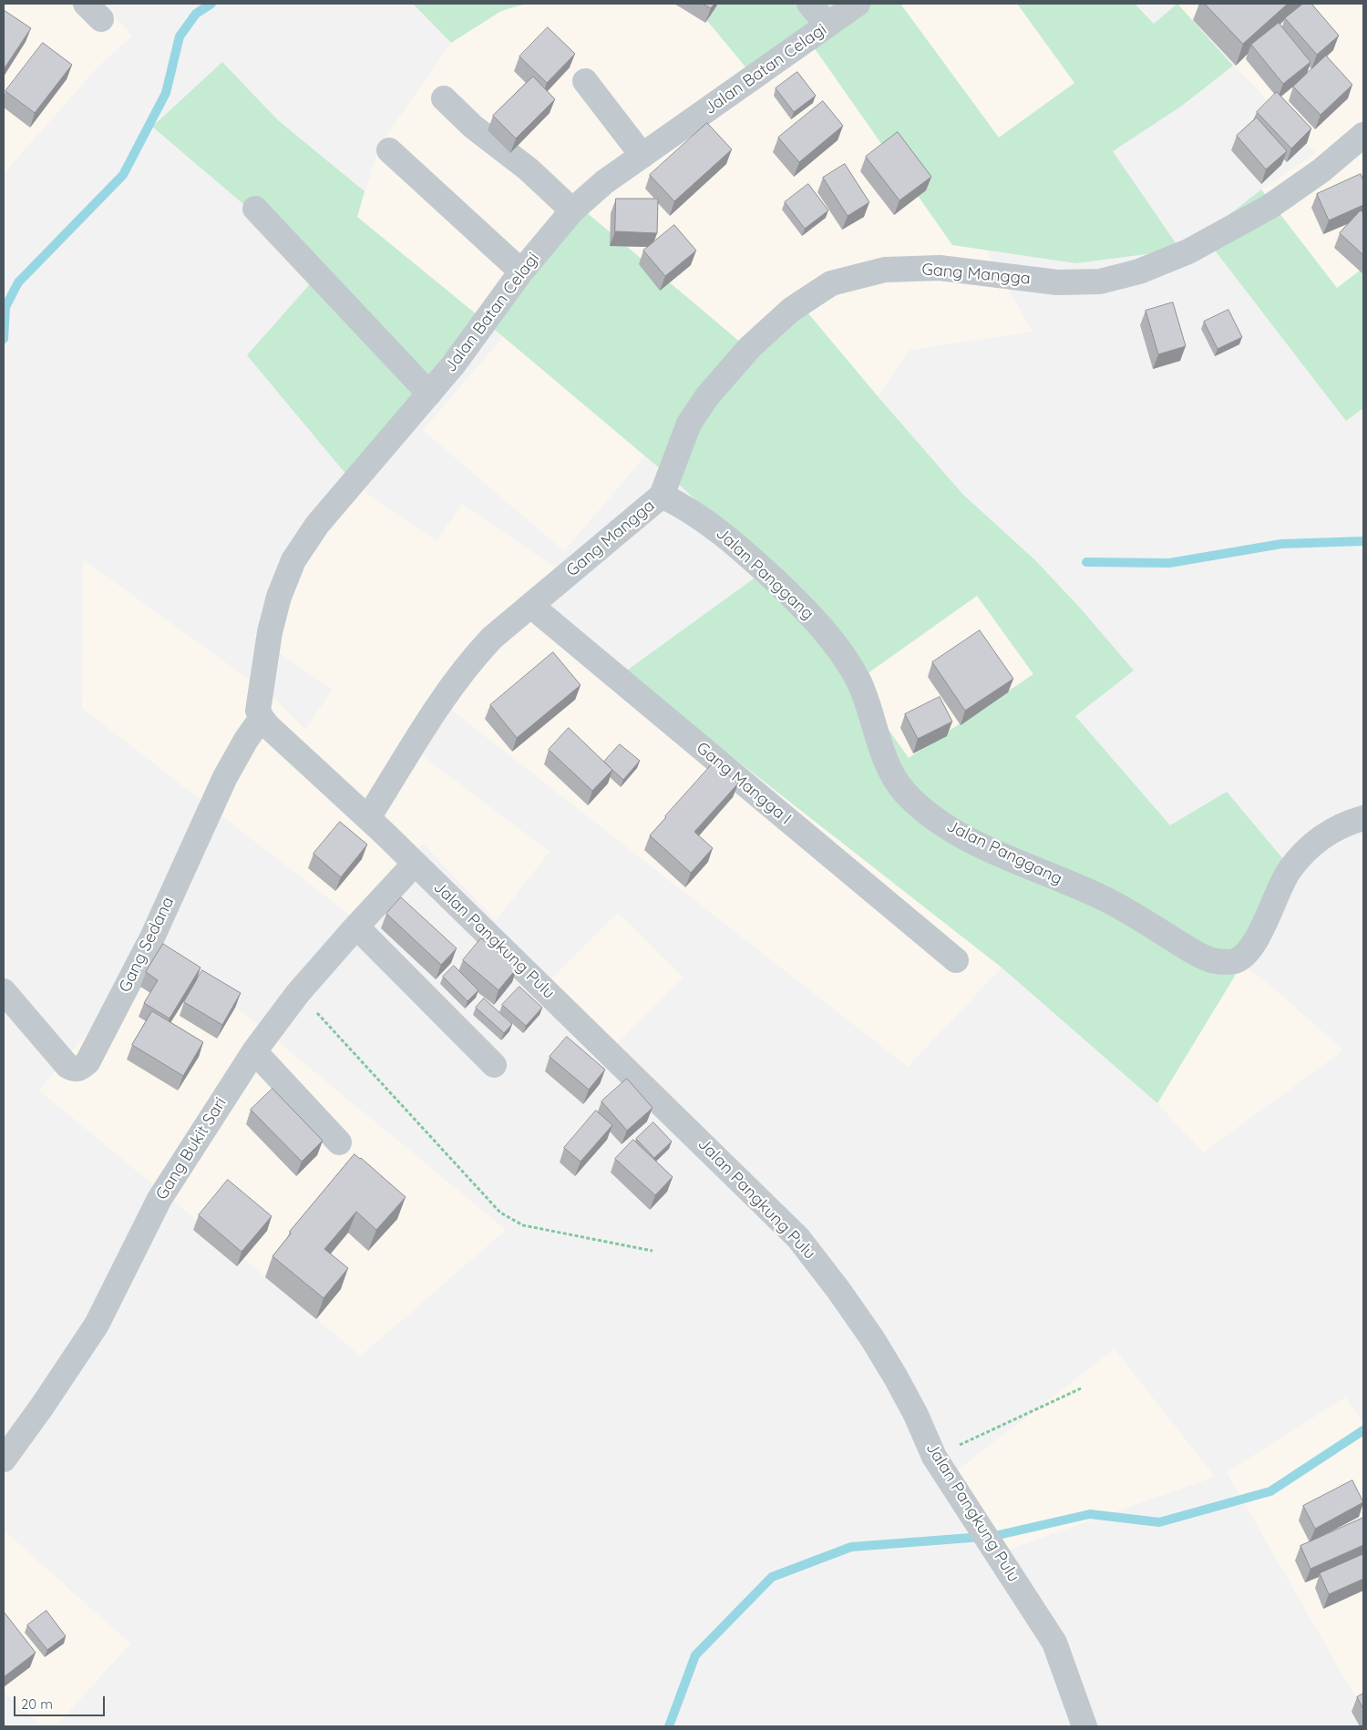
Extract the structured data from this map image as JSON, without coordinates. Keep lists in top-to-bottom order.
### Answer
{
  "streets": {
    "street": [
      "Jalan Batan Celagi",
      "Gang Mangga",
      "Jalan Panggang",
      "Gang Mangga I",
      "Jalan Pangkung Pulu",
      "Gang Sedana",
      "Gang Bukit Sari"
    ]
  },
  "crossings": [
    ["Jalan Batan Celagi", "Jalan Pangkung Pulu"],
    ["Jalan Batan Celagi", "Gang Sedana"],
    ["Gang Mangga", "Jalan Panggang"],
    ["Gang Mangga", "Gang Mangga I"],
    ["Gang Mangga", "Jalan Pangkung Pulu"],
    ["Jalan Pangkung Pulu", "Gang Sedana"],
    ["Jalan Pangkung Pulu", "Gang Bukit Sari"]
  ],
  "scale_bar": "20 m"
}
